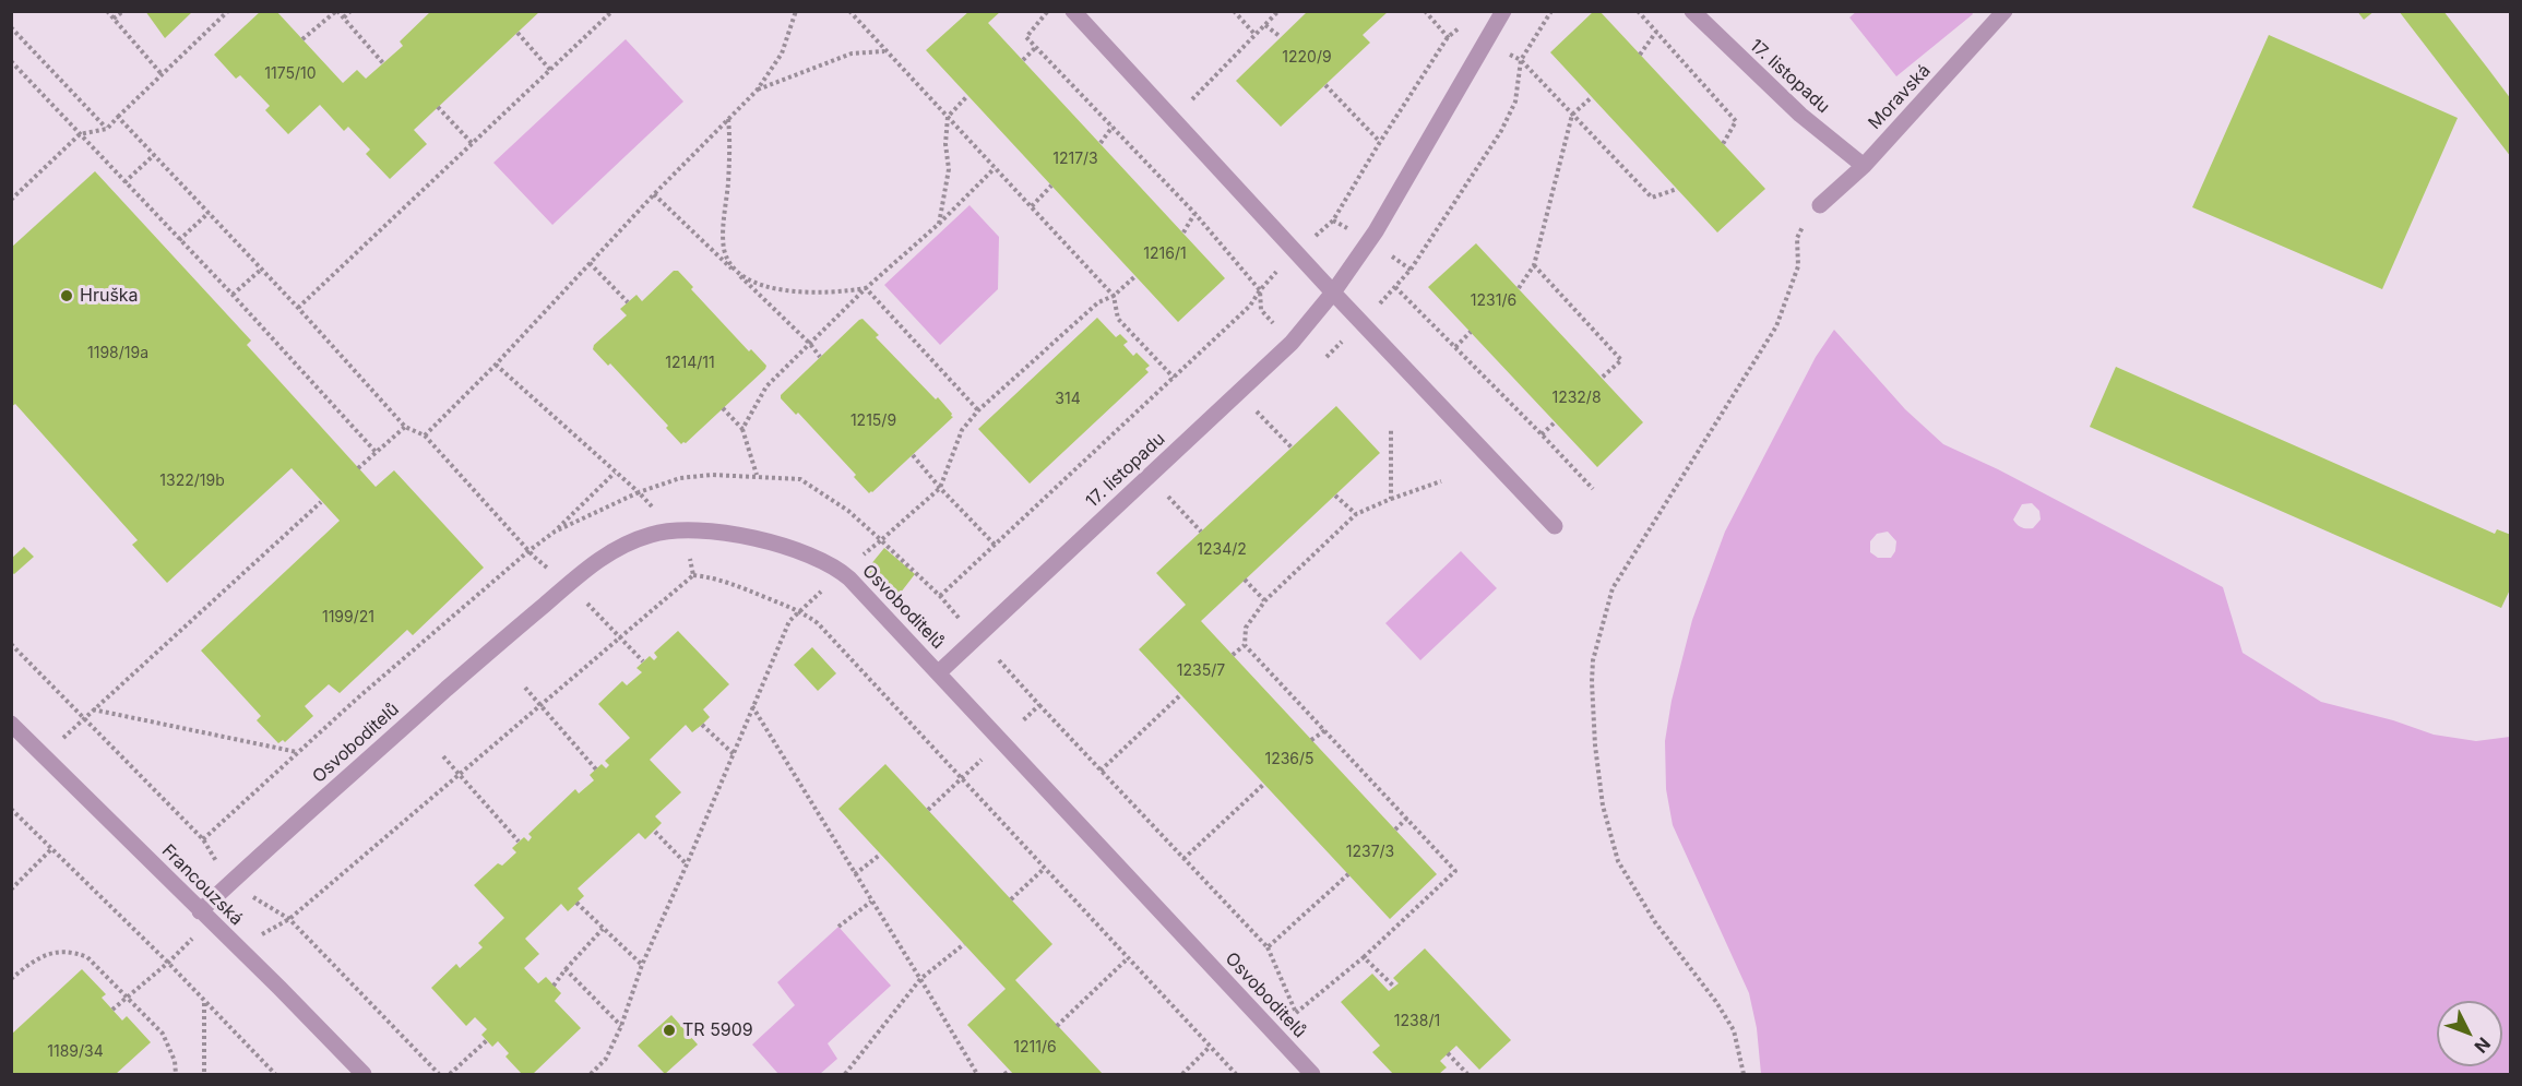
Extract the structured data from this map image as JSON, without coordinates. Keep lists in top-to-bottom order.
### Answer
{
  "streets": {
    "street": [
      "17. listopadu",
      "Moravská",
      "Osvoboditelů",
      "Francouzská"
    ]
  },
  "crossings": [
    ["17. listopadu", "Moravská"],
    ["17. listopadu", "Osvoboditelů"],
    ["Osvoboditelů", "Francouzská"]
  ],
  "places": ["Hruška", "TR 5909"],
  "house_numbers": [
    "1220/9",
    "1175/10",
    "1217/3",
    "1216/1",
    "1231/6",
    "1198/19a",
    "1214/11",
    "1232/8",
    "314",
    "1215/9",
    "1322/19b",
    "1234/2",
    "1199/21",
    "1235/7",
    "1236/5",
    "1237/3",
    "1238/1",
    "1211/6",
    "1189/34"
  ],
  "north": "bottom right"
}
